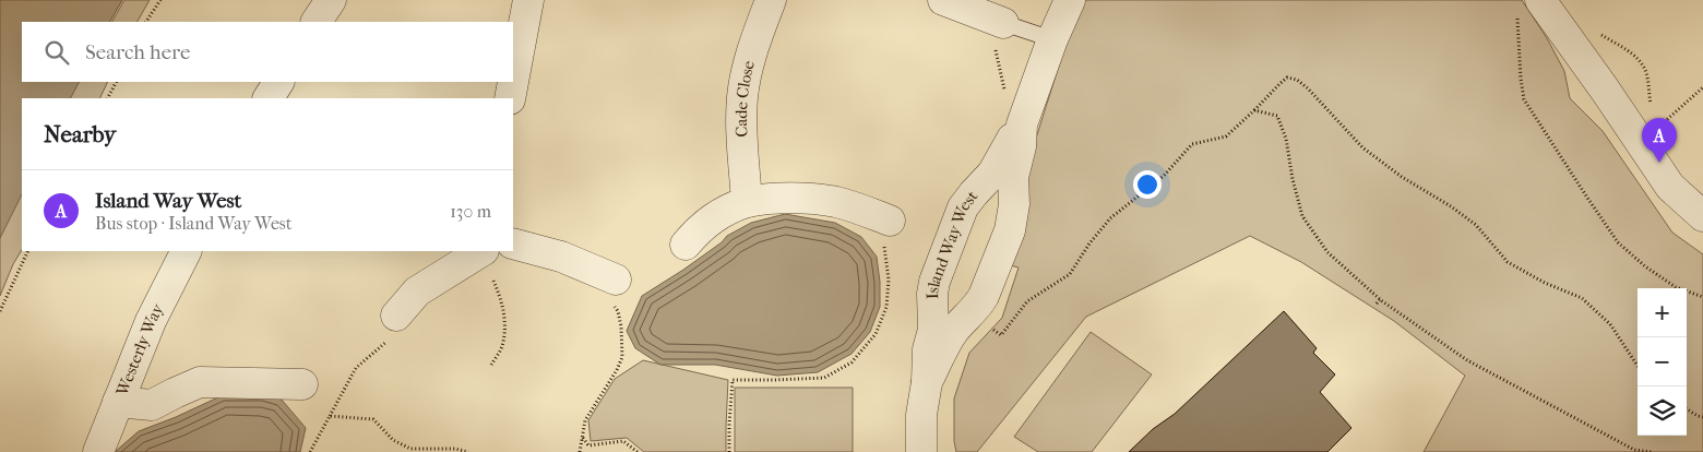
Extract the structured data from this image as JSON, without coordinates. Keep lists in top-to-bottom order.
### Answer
{
  "streets": {
    "street": ["Cade Close", "Island Way West", "Westerly Way"]
  },
  "page": {
    "search": "Search here",
    "heading": "Nearby",
    "pins": "A",
    "list": [
      {
        "mark": "A",
        "name": "Island Way West",
        "note": "Bus stop · Island Way West",
        "value": "130 m"
      }
    ],
    "map_buttons": ["+", "−"]
  }
}
